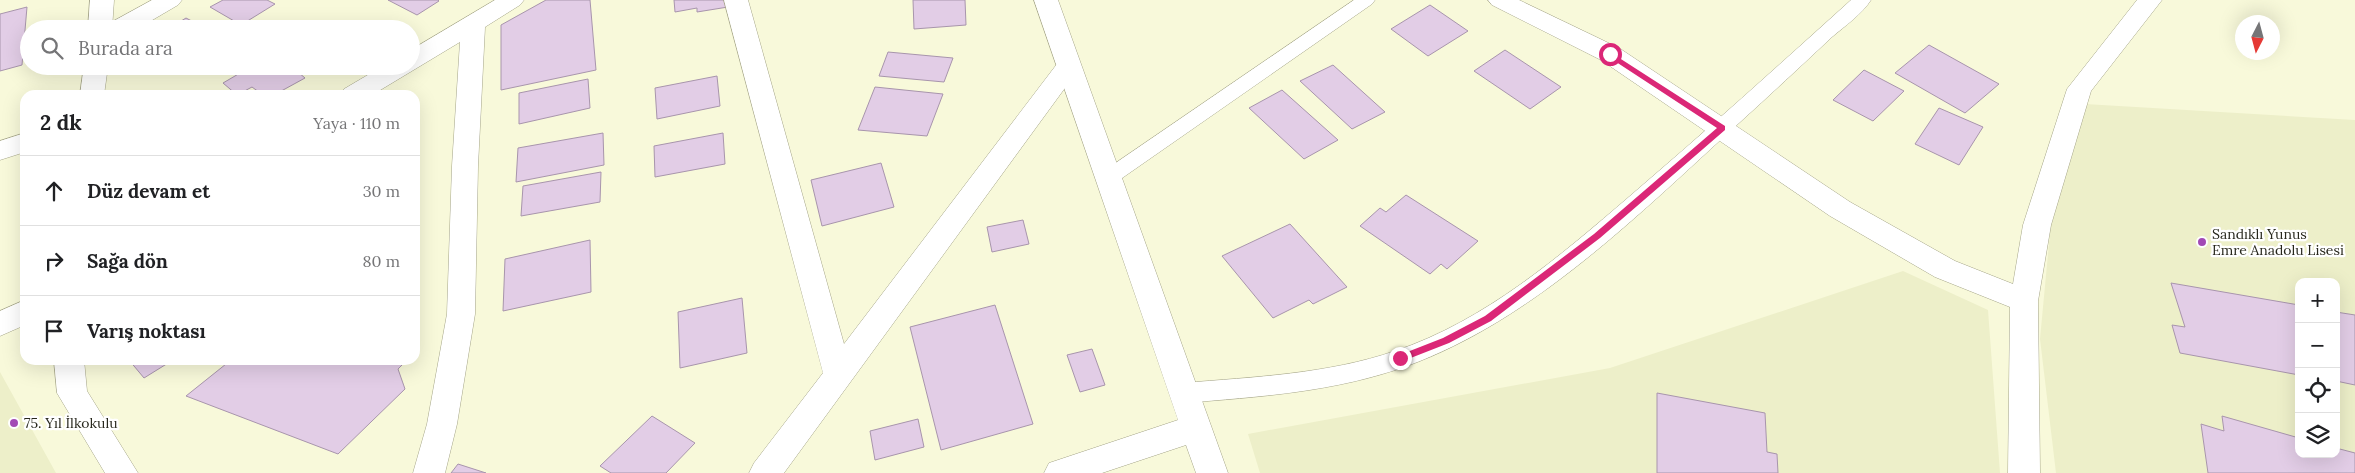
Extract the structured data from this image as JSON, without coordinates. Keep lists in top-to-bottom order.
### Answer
{
  "places": ["Sandıklı Yunus Emre Anadolu Lisesi", "75. Yıl İlkokulu"],
  "north": "bottom",
  "page": {
    "search": "Burada ara",
    "heading": ["2 dk", "Yaya · 110 m"],
    "list": [
      ["Düz devam et", "30 m"],
      ["Sağa dön", "80 m"],
      "Varış noktası"
    ],
    "map_buttons": ["+", "−"]
  }
}
